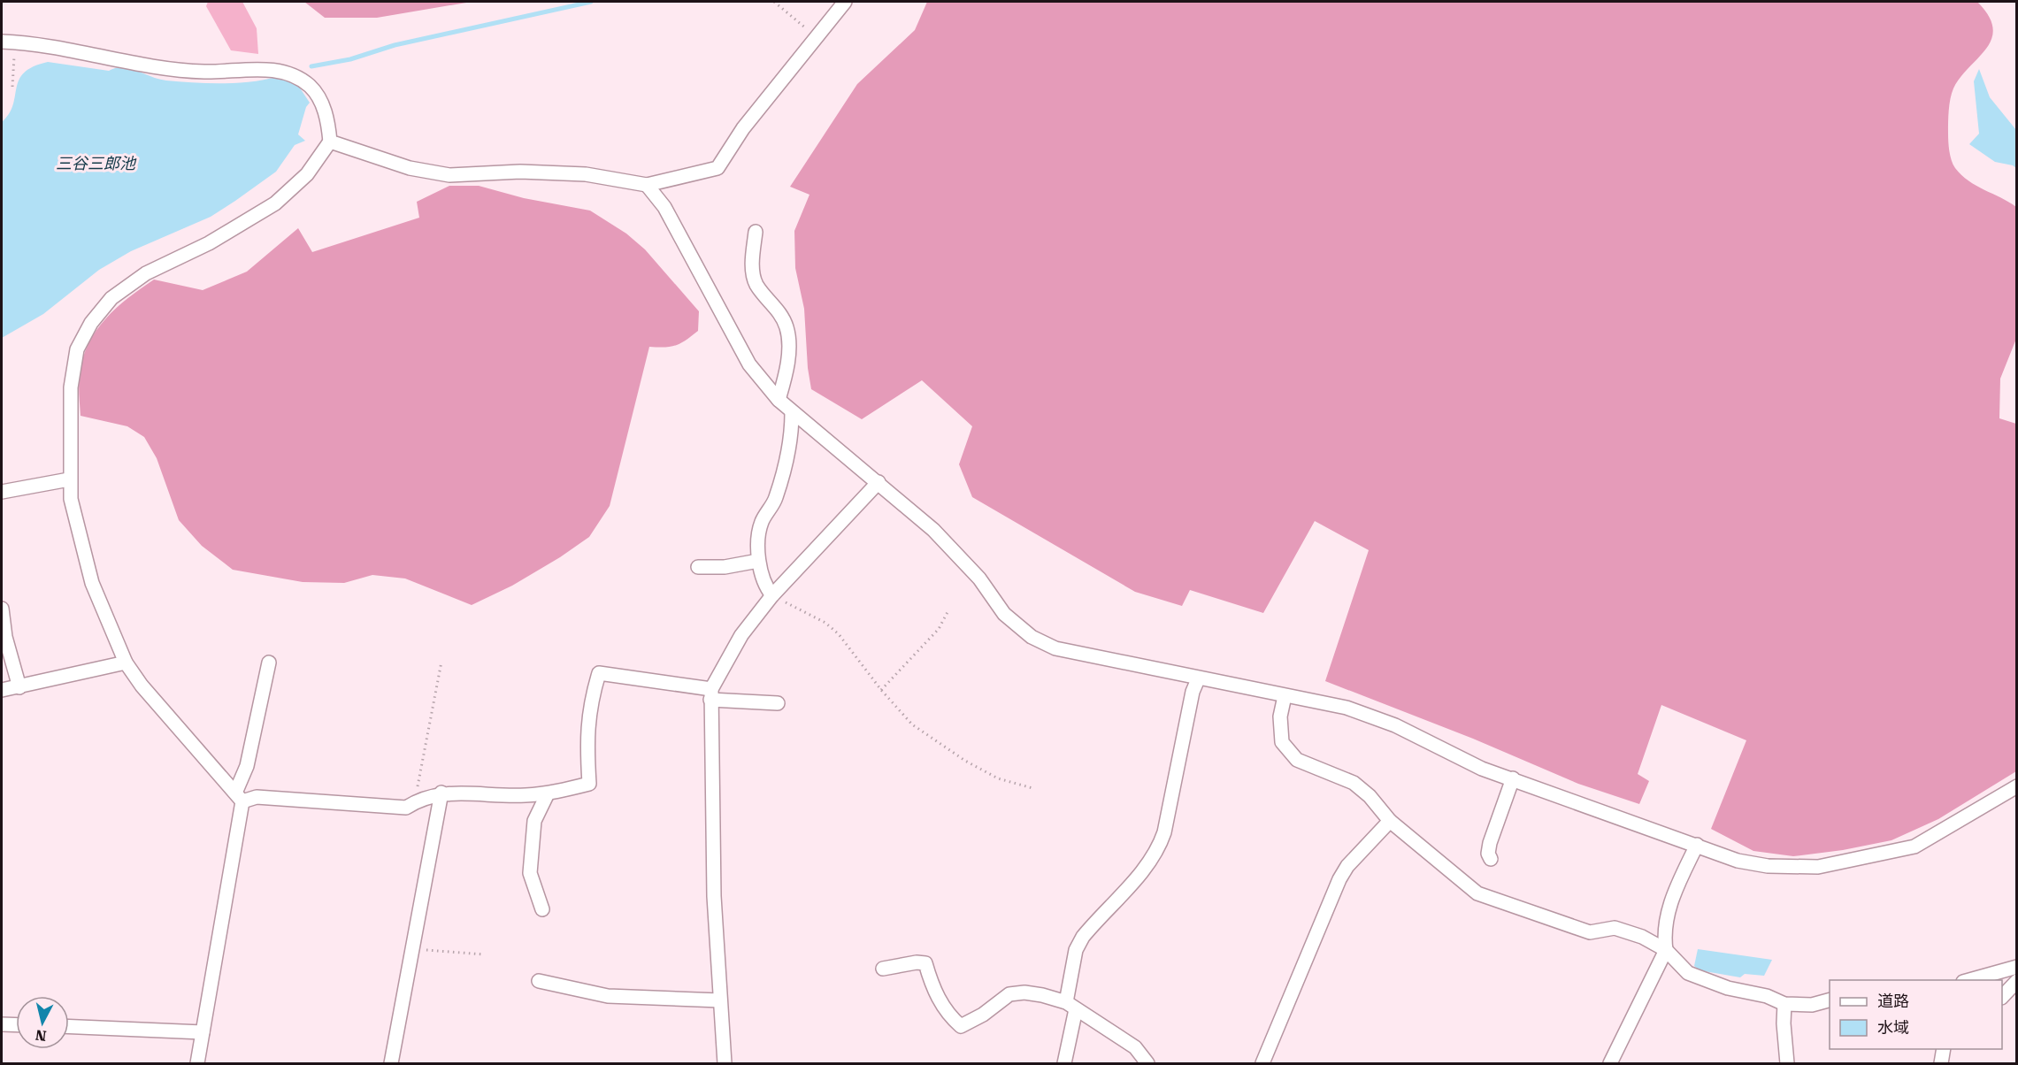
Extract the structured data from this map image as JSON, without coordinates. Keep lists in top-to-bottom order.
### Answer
{
  "water": ["三谷三郎池"],
  "legend": ["道路", "水域"],
  "north": "bottom"
}
